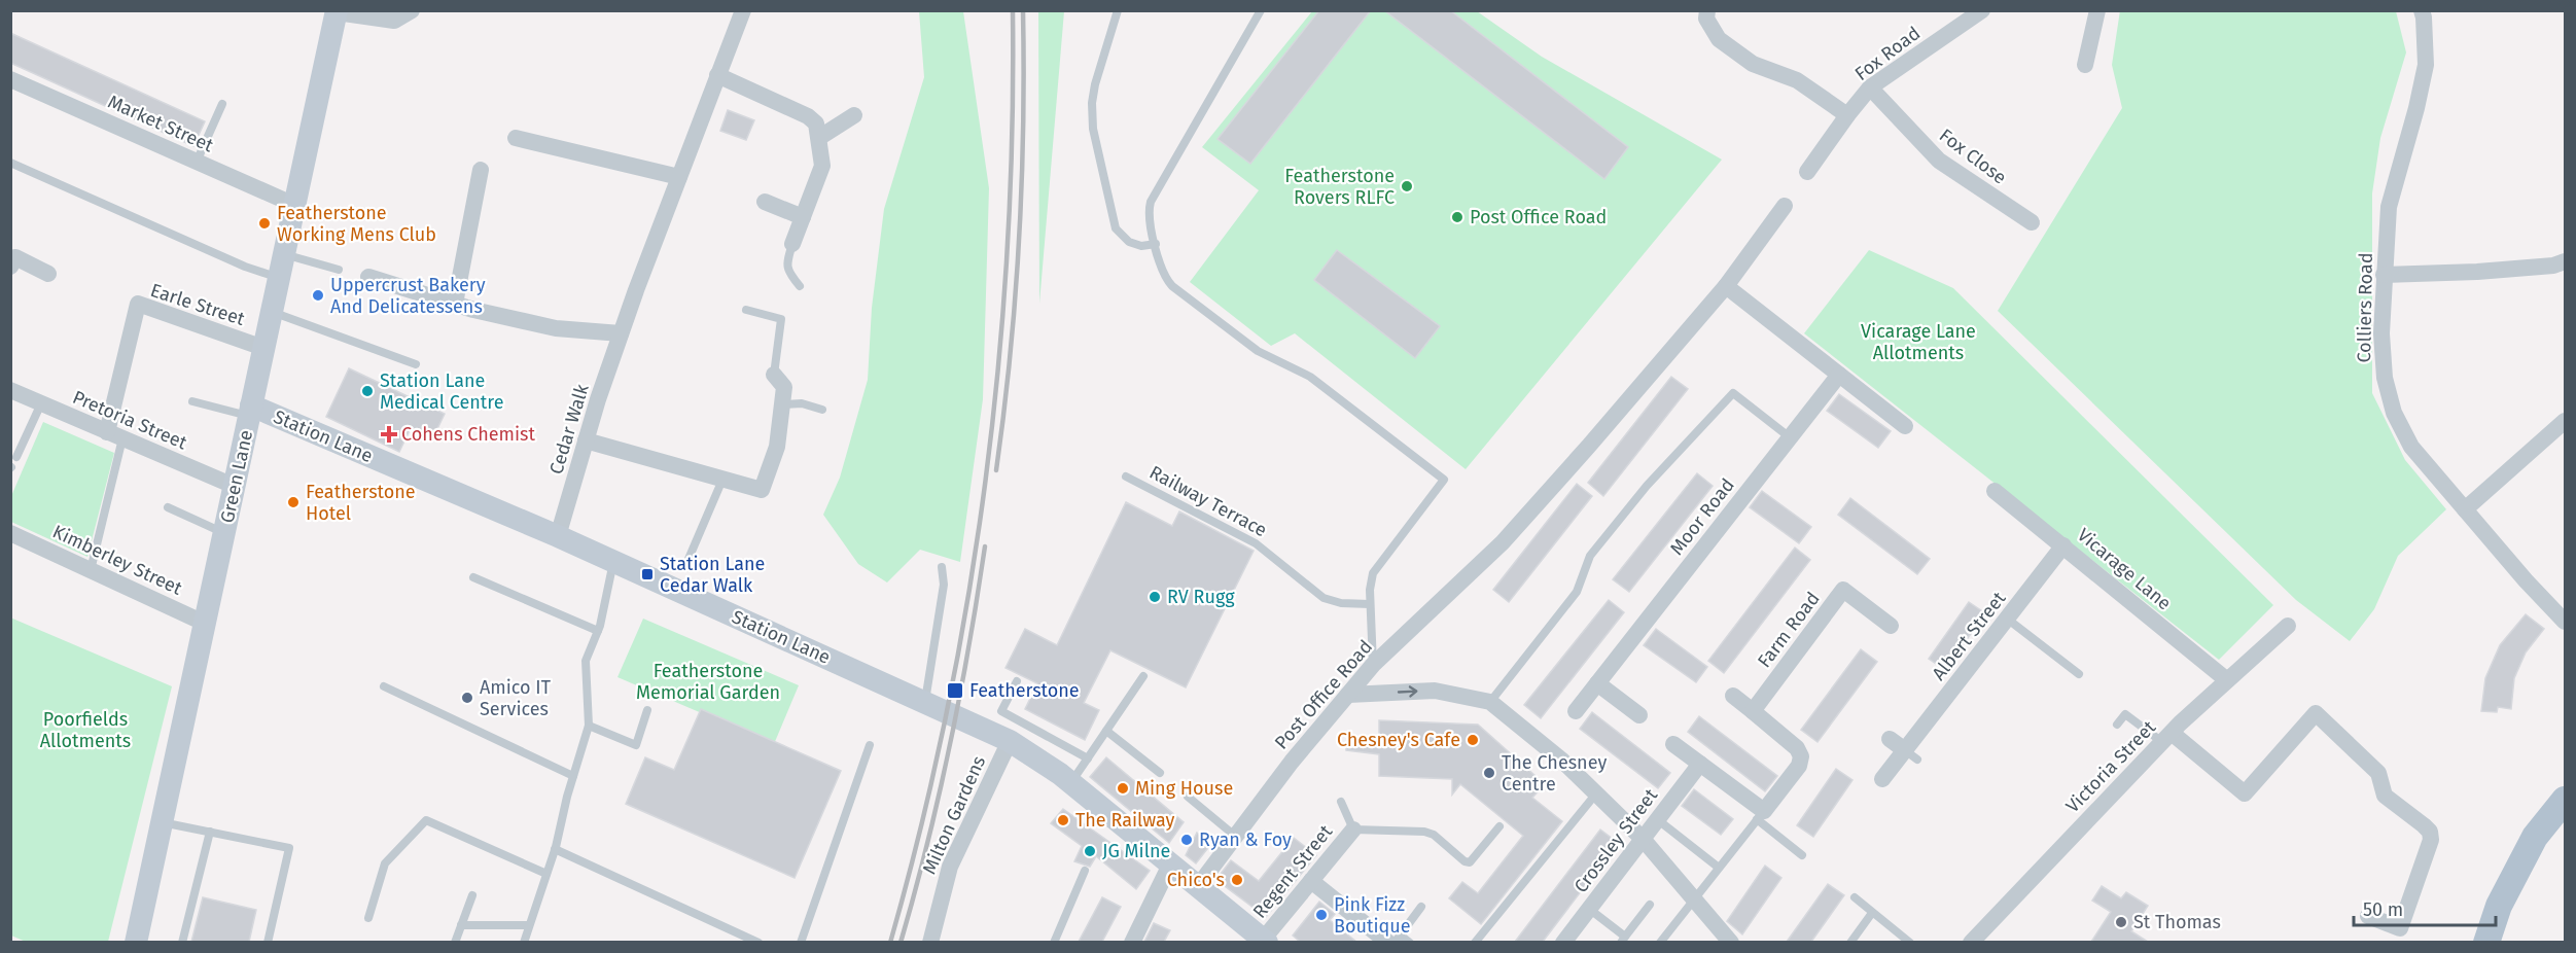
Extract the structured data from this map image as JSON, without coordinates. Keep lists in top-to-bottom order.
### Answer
{
  "streets": {
    "main road": ["Station Lane", "Green Lane"],
    "street": [
      "Fox Road",
      "Market Street",
      "Fox Close",
      "Earle Street",
      "Colliers Road",
      "Pretoria Street",
      "Cedar Walk",
      "Moor Road",
      "Kimberley Street",
      "Vicarage Lane",
      "Farm Road",
      "Albert Street",
      "Post Office Road",
      "Victoria Street",
      "Milton Gardens",
      "Crossley Street",
      "Regent Street"
    ],
    "lane": ["Railway Terrace"]
  },
  "crossings": [
    ["Fox Road", "Fox Close"],
    ["Market Street", "Green Lane"],
    ["Earle Street", "Pretoria Street"],
    ["Earle Street", "Green Lane"],
    ["Pretoria Street", "Green Lane"],
    ["Cedar Walk", "Station Lane"],
    ["Station Lane", "Green Lane"],
    ["Station Lane", "Post Office Road"],
    ["Station Lane", "Milton Gardens"],
    ["Station Lane", "Regent Street"],
    ["Green Lane", "Kimberley Street"],
    ["Vicarage Lane", "Albert Street"],
    ["Vicarage Lane", "Victoria Street"]
  ],
  "parks": ["Vicarage Lane Allotments", "Featherstone Memorial Garden", "Poorfields Allotments"],
  "places": {
    "other": [
      "Featherstone Rovers RLFC",
      "Post Office Road",
      "Featherstone Working Mens Club",
      "Uppercrust Bakery And Delicatessens",
      "Station Lane Medical Centre",
      "Featherstone Hotel",
      "RV Rugg",
      "Amico IT Services",
      "Chesney's Cafe",
      "The Chesney Centre",
      "Ming House",
      "The Railway",
      "Ryan & Foy",
      "JG Milne",
      "Chico's",
      "Pink Fizz Boutique",
      "St Thomas"
    ],
    "health": ["Cohens Chemist"],
    "transit": ["Station Lane Cedar Walk", "Featherstone"]
  },
  "scale_bar": "50 m"
}
